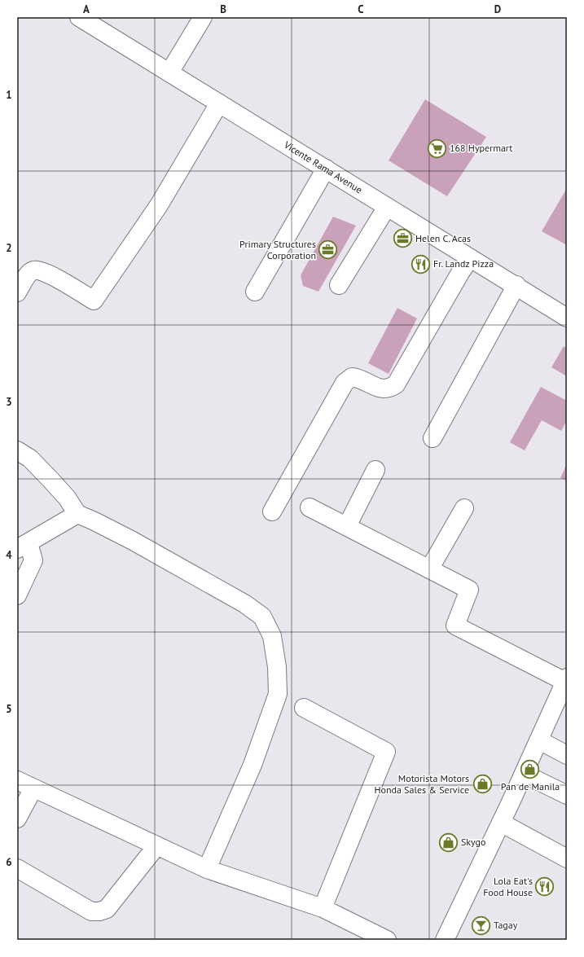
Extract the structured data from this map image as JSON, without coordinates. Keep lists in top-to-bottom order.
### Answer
{
  "streets": {
    "street": ["Vicente Rama Avenue"]
  },
  "places": {
    "supermarket": ["168 Hypermart"],
    "office": ["Helen C. Acas", "Primary Structures Corporation"],
    "restaurant": ["Fr. Landz Pizza", "Lola Eat's Food House"],
    "shop": ["Pan de Manila", "Motorista Motors Honda Sales & Service", "Skygo"],
    "bar": ["Tagay"]
  },
  "grid": {
    "columns": [
      "A",
      "B",
      "C",
      "D"
    ],
    "rows": [
      "1",
      "2",
      "3",
      "4",
      "5",
      "6"
    ]
  }
}
